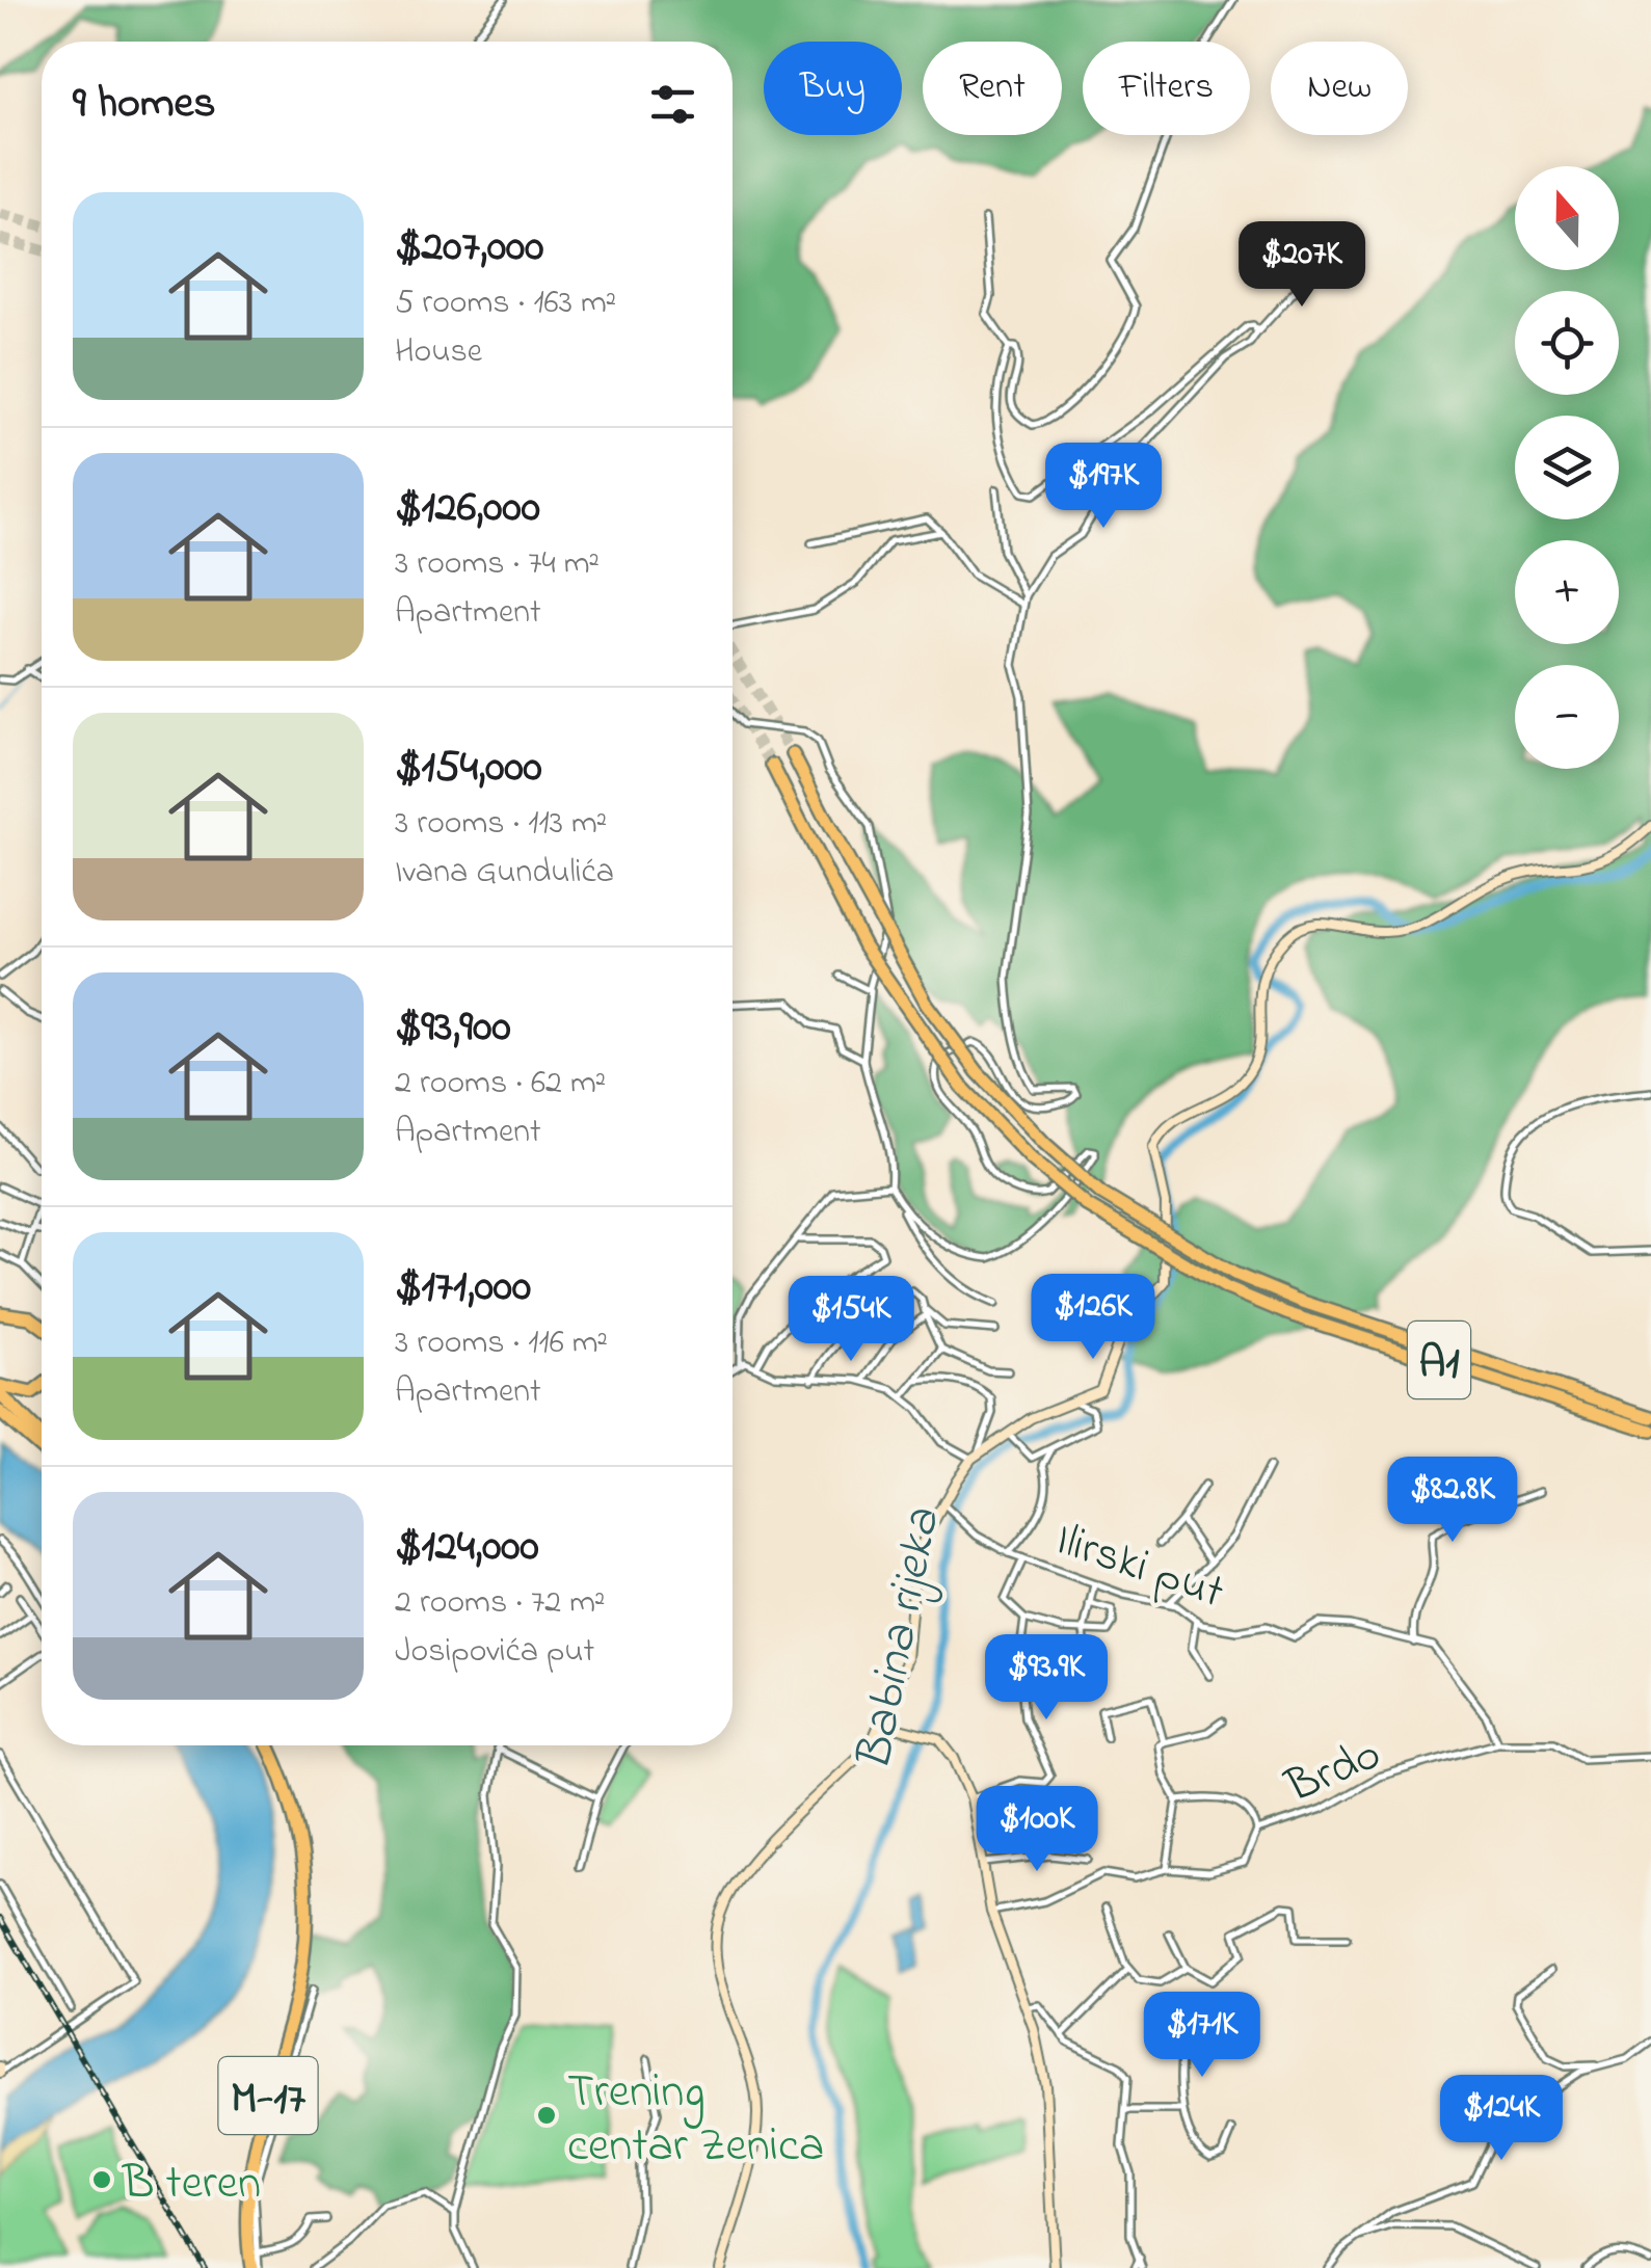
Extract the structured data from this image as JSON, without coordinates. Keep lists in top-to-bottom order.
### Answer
{
  "streets": {
    "highway": ["A1", "M-17"],
    "street": ["Ilirski put", "Brdo"]
  },
  "crossings": [
    ["Ilirski put", "Brdo"]
  ],
  "water": ["Babina rijeka"],
  "places": ["Trening centar Zenica", "B teren"],
  "north": "top",
  "page": {
    "chip": [
      "Buy",
      "Rent",
      "Filters",
      "New"
    ],
    "heading": "9 homes",
    "map_buttons": ["+", "−"],
    "list": [
      {
        "name": "$207,000",
        "note": "5 rooms · 163 m² · House"
      },
      {
        "name": "$126,000",
        "note": "3 rooms · 74 m² · Apartment"
      },
      {
        "name": "$154,000",
        "note": "3 rooms · 113 m² · Ivana Gundulića"
      },
      {
        "name": "$93,900",
        "note": "2 rooms · 62 m² · Apartment"
      },
      {
        "name": "$171,000",
        "note": "3 rooms · 116 m² · Apartment"
      },
      {
        "name": "$124,000",
        "note": "2 rooms · 72 m² · Josipovića put"
      }
    ],
    "price": [
      "$207K",
      "$197K",
      "$126K",
      "$154K",
      "$82.8K",
      "$93.9K",
      "$100K",
      "$171K",
      "$124K"
    ]
  }
}
